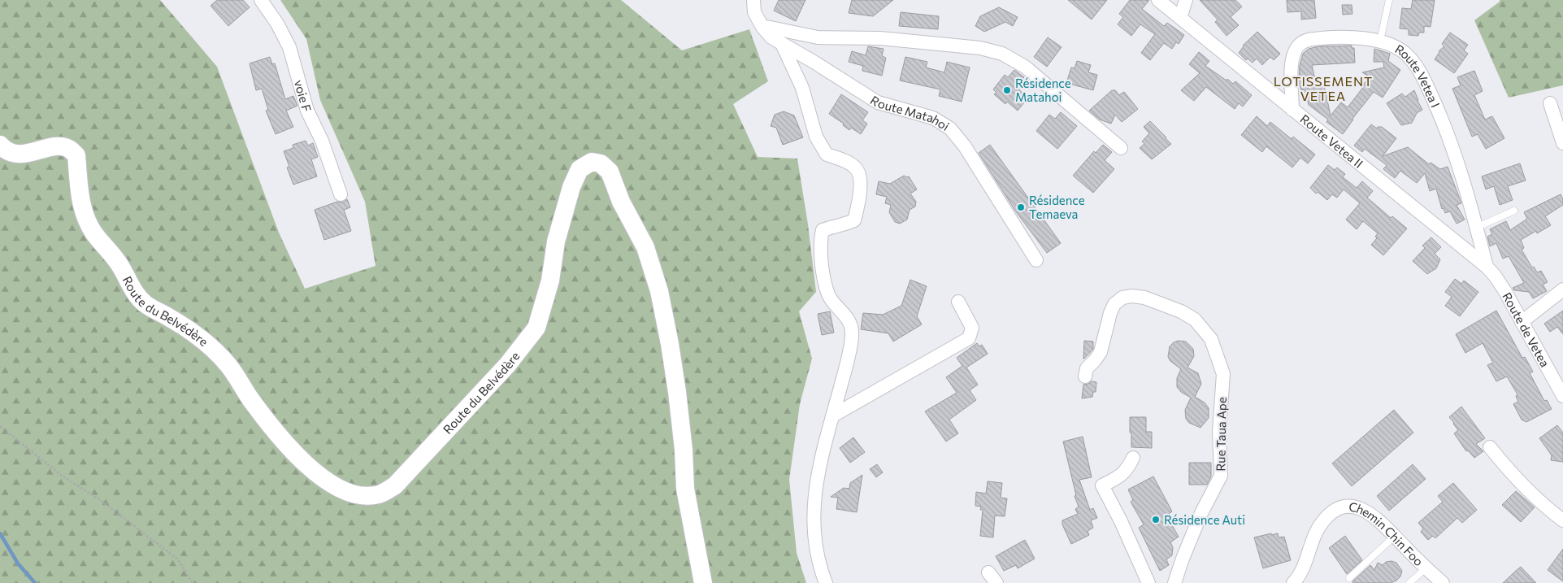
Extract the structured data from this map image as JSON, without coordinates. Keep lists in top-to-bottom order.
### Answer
{
  "streets": {
    "street": [
      "Route Vetea I",
      "voie F",
      "Route Matahoi",
      "Route Vetea II",
      "Route du Belvédère",
      "Route de Vetea",
      "Rue Taua Ape",
      "Chemin Chin Foo"
    ]
  },
  "crossings": [
    ["Route Vetea I", "Route Vetea II"],
    ["Route Vetea I", "Route de Vetea"],
    ["Route Vetea II", "Route de Vetea"]
  ],
  "districts": ["LOTISSEMENT VETEA"],
  "places": ["Résidence Matahoi", "Résidence Temaeva", "Résidence Auti"]
}
